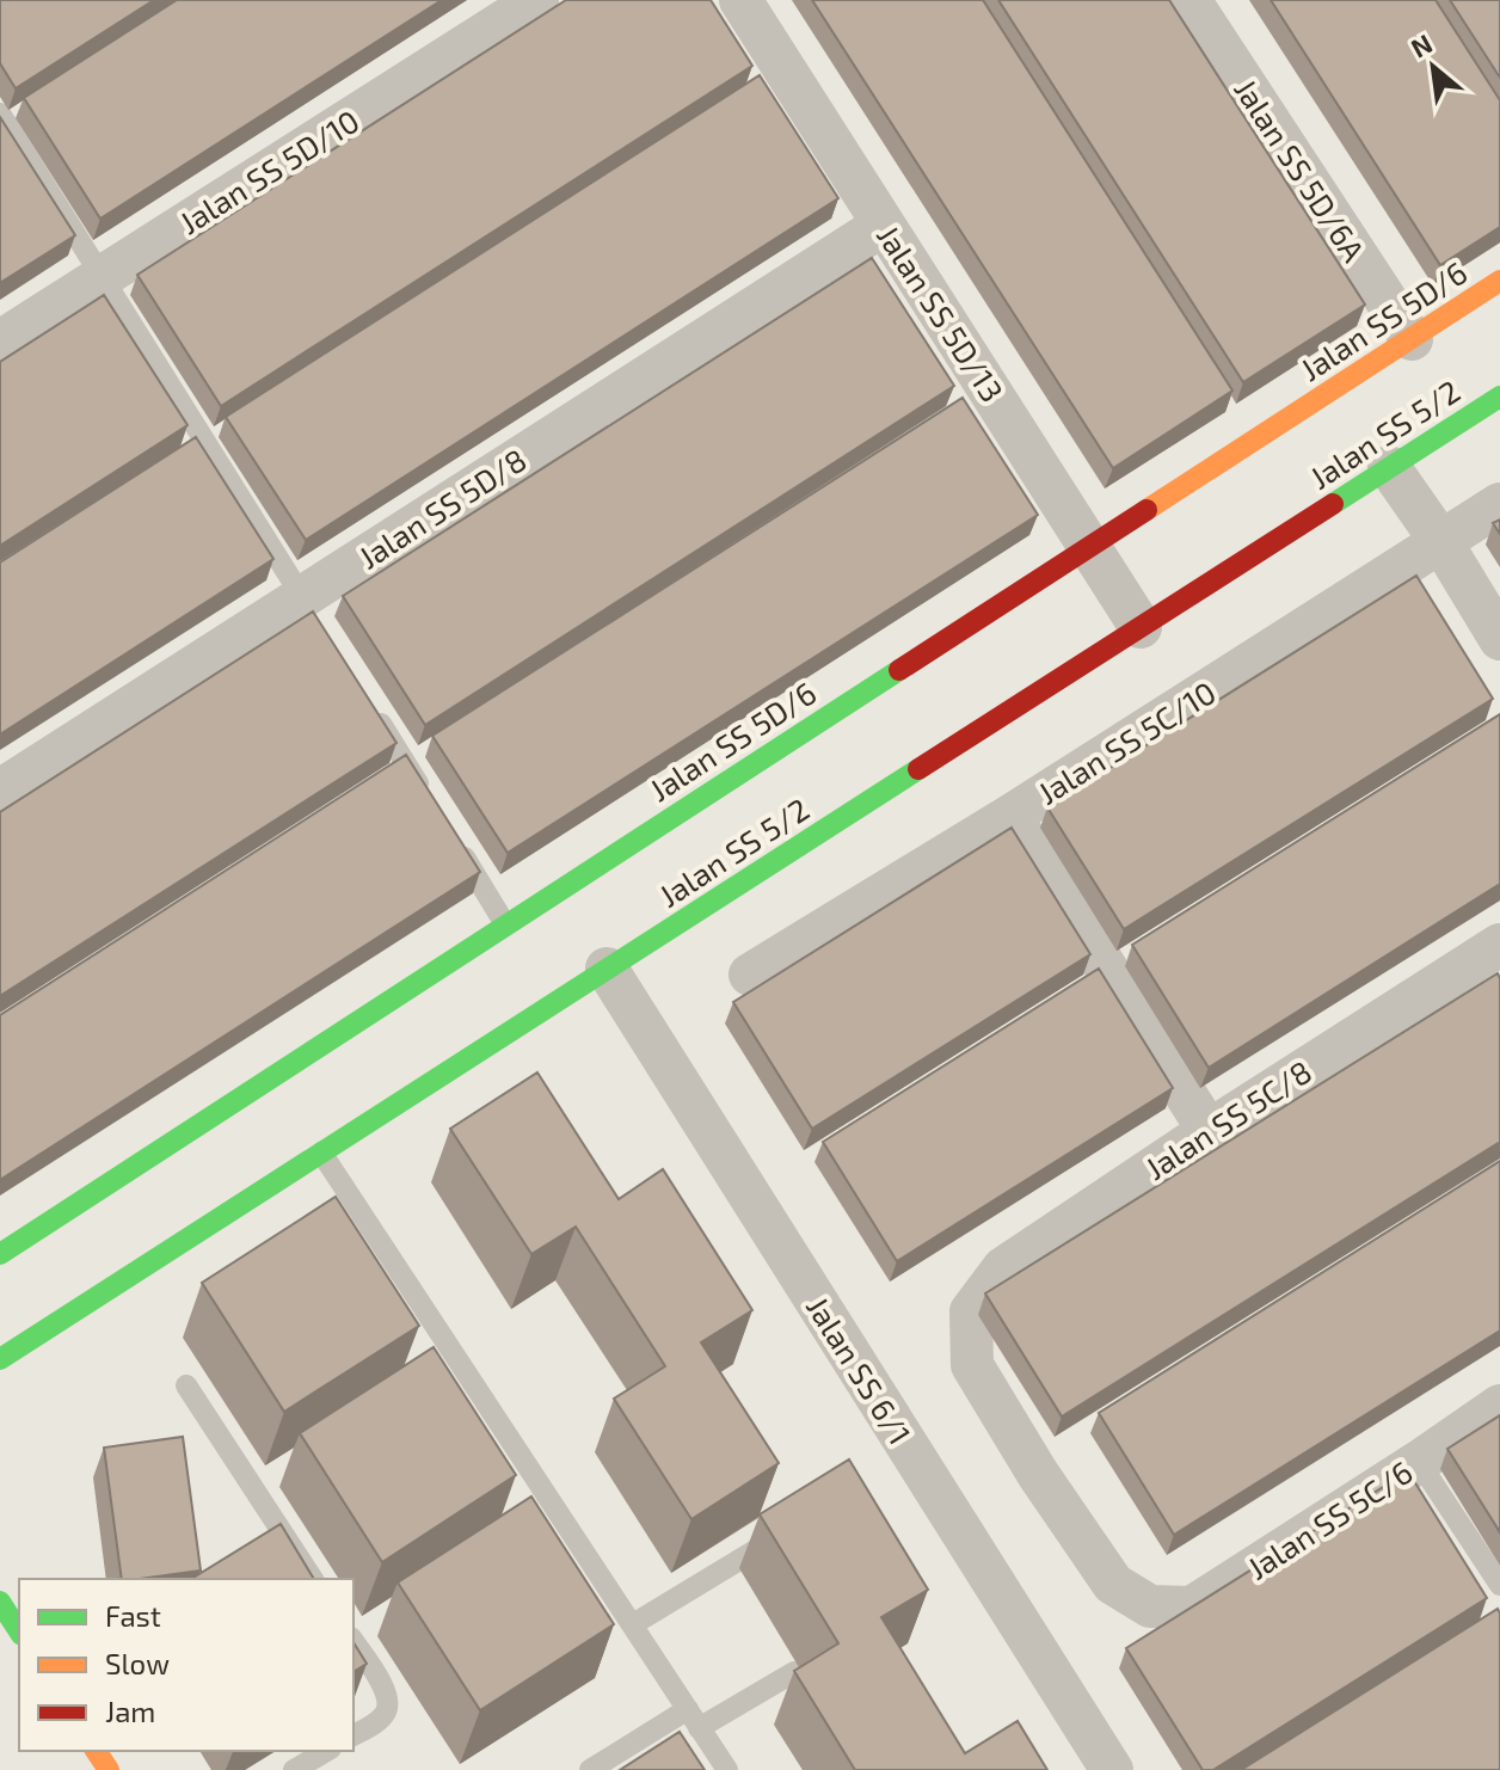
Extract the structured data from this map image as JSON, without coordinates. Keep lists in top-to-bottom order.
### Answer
{
  "streets": {
    "street": [
      "Jalan SS 5D/6A",
      "Jalan SS 5D/10",
      "Jalan SS 5D/13",
      "Jalan SS 5D/6",
      "Jalan SS 5/2",
      "Jalan SS 5D/8",
      "Jalan SS 5C/10",
      "Jalan SS 5C/8",
      "Jalan SS 6/1",
      "Jalan SS 5C/6"
    ]
  },
  "crossings": [
    ["Jalan SS 5D/6A", "Jalan SS 5D/6"],
    ["Jalan SS 5D/13", "Jalan SS 5D/6"],
    ["Jalan SS 5D/13", "Jalan SS 5/2"],
    ["Jalan SS 5D/13", "Jalan SS 5D/8"],
    ["Jalan SS 5/2", "Jalan SS 6/1"],
    ["Jalan SS 5C/8", "Jalan SS 5C/6"]
  ],
  "legend": ["Fast", "Slow", "Jam"],
  "north": "top left"
}
